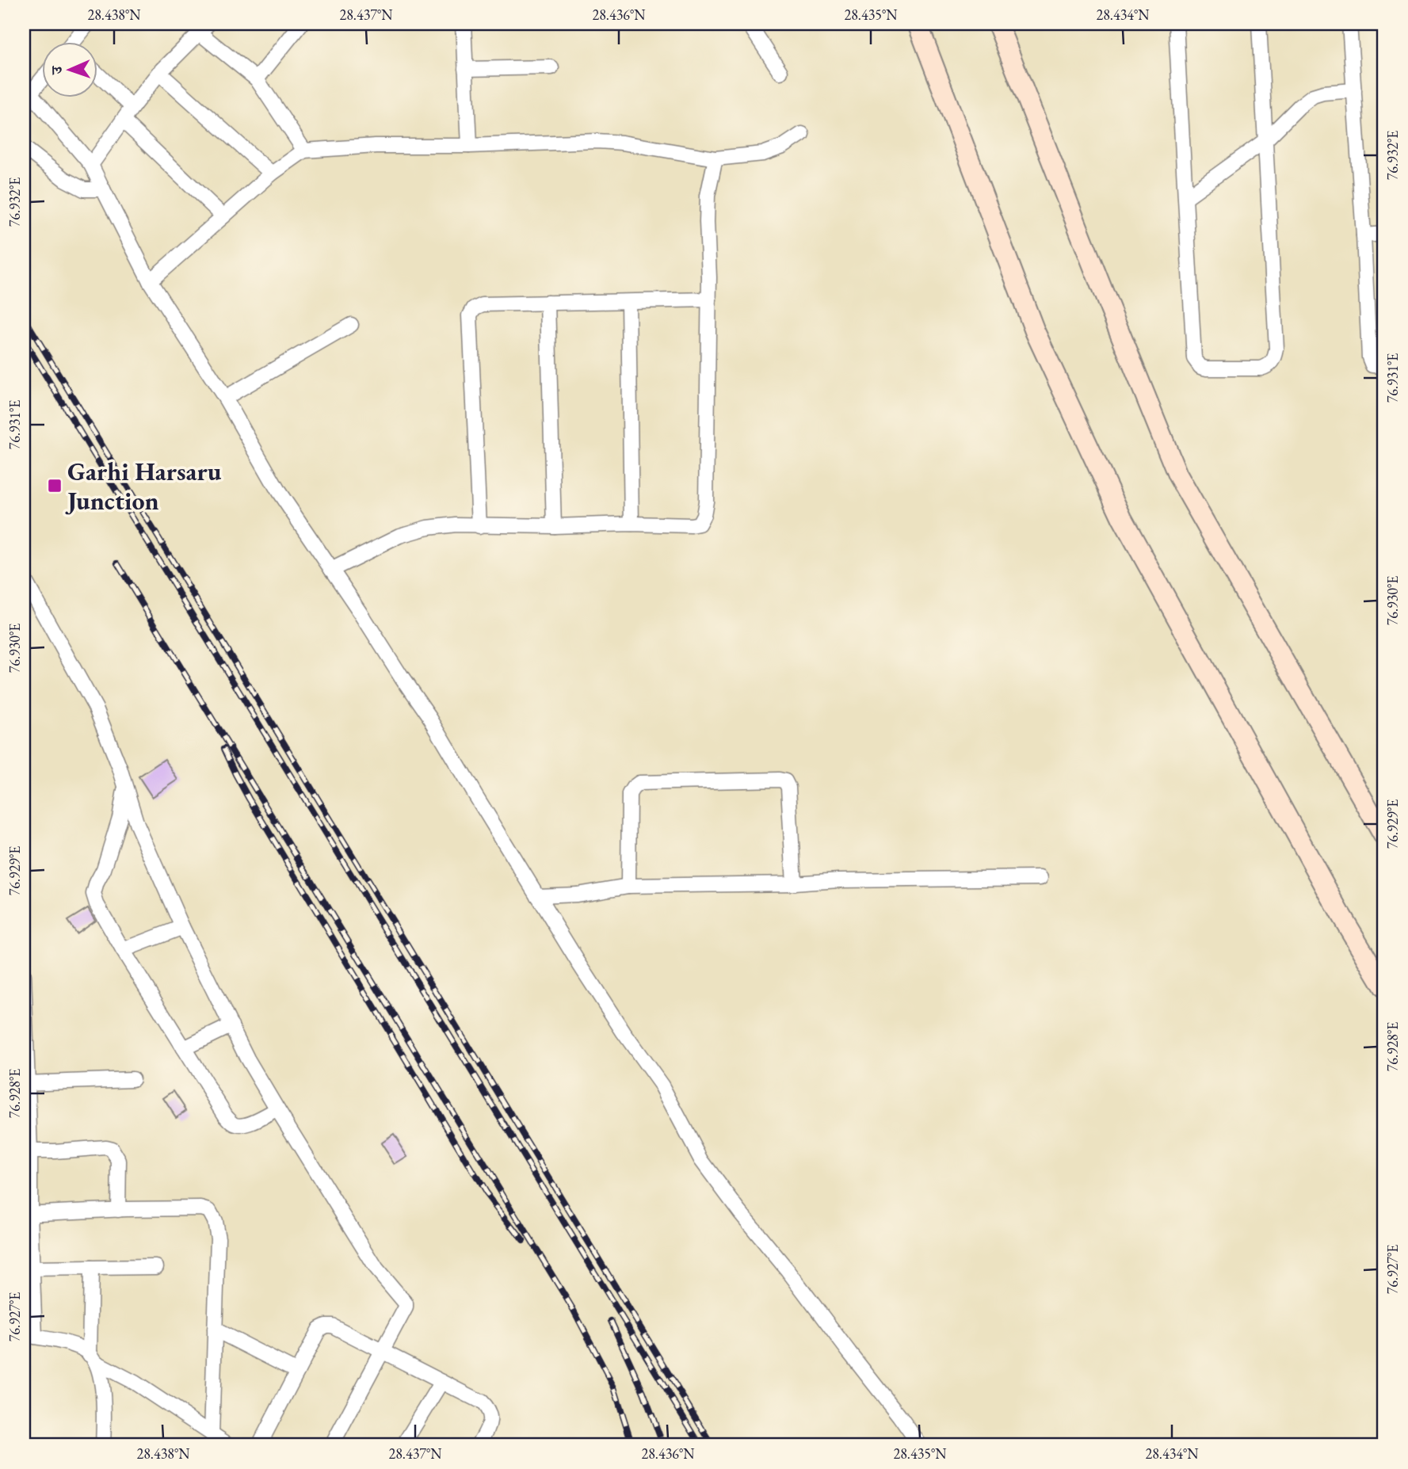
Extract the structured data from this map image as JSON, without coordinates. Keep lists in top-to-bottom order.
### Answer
{
  "places": {
    "transit": ["Garhi Harsaru Junction"]
  },
  "north": "left",
  "coordinates": [
    "28.438°N",
    "28.437°N",
    "28.436°N",
    "28.435°N",
    "28.434°N",
    "76.932°E",
    "76.931°E",
    "76.930°E",
    "76.929°E",
    "76.928°E",
    "76.927°E"
  ]
}
